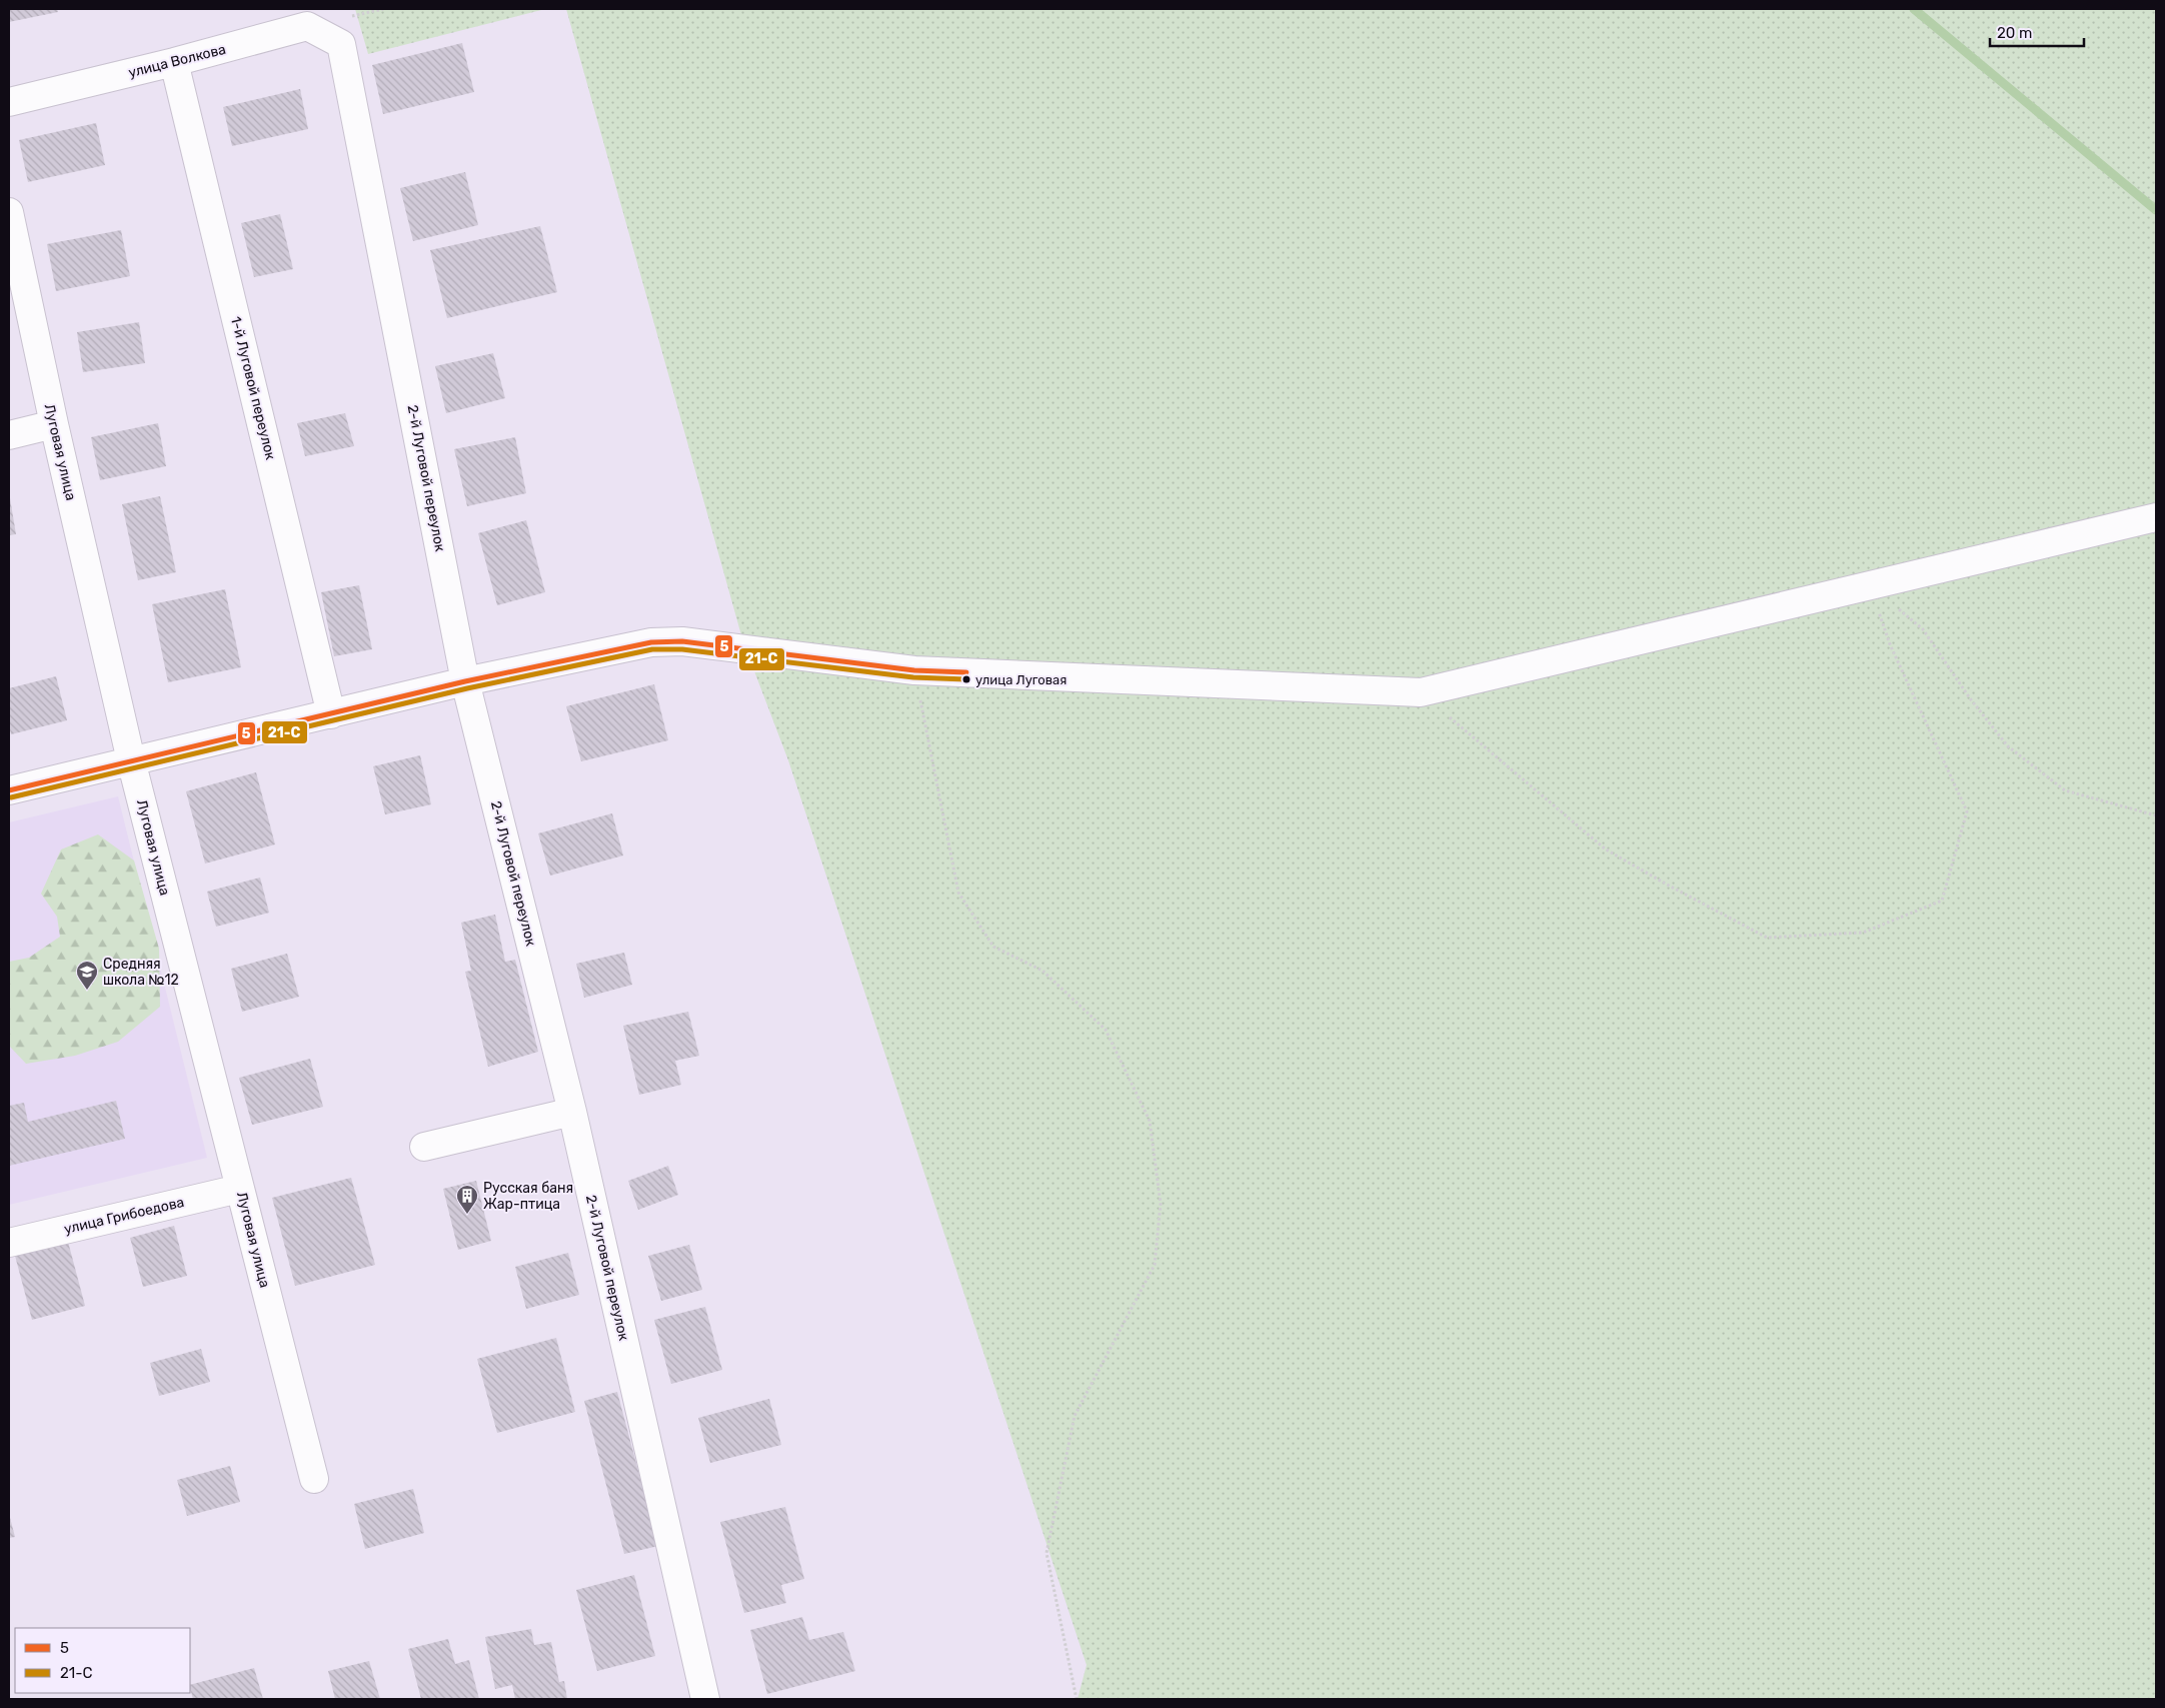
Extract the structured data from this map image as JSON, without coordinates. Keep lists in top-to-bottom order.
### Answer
{
  "streets": {
    "street": [
      "улица Волкова",
      "1-й Луговой переулок",
      "Луговая улица",
      "2-й Луговой переулок",
      "улица Грибоедова"
    ]
  },
  "crossings": [
    ["улица Волкова", "1-й Луговой переулок"],
    ["улица Волкова", "2-й Луговой переулок"],
    ["Луговая улица", "улица Грибоедова"]
  ],
  "places": {
    "other": ["улица Луговая"],
    "school or university": ["Средняя школа №12"],
    "building": ["Русская баня Жар-птица"]
  },
  "lines": ["transit line 5", "transit line 21-С"],
  "legend": ["5", "21-С"],
  "scale_bar": "20 m"
}
